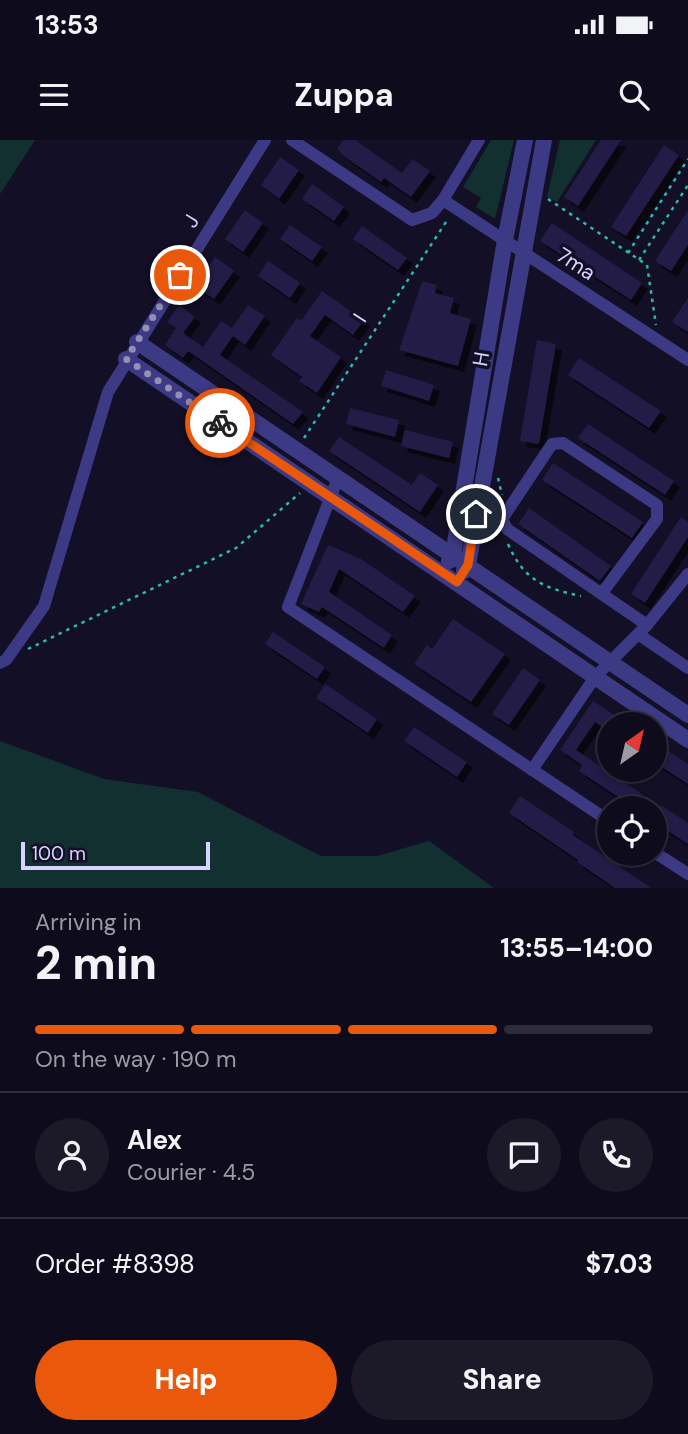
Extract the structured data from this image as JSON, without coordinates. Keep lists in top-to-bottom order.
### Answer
{
  "streets": {
    "street": ["J", "7ma", "H"],
    "path": ["I"]
  },
  "crossings": [
    ["7ma", "I"],
    ["7ma", "H"]
  ],
  "scale_bar": "100 m",
  "north": "top right",
  "page": {
    "status": "13:53",
    "header": "Zuppa",
    "scale": "100 m",
    "heading": ["2 min", "Arriving in", "13:55–14:00"],
    "panel": [
      "Alex",
      "Courier · 4.5",
      "Order #8398",
      "$7.03"
    ],
    "bar": "On the way · 190 m",
    "buttons": ["Help", "Share"]
  }
}
